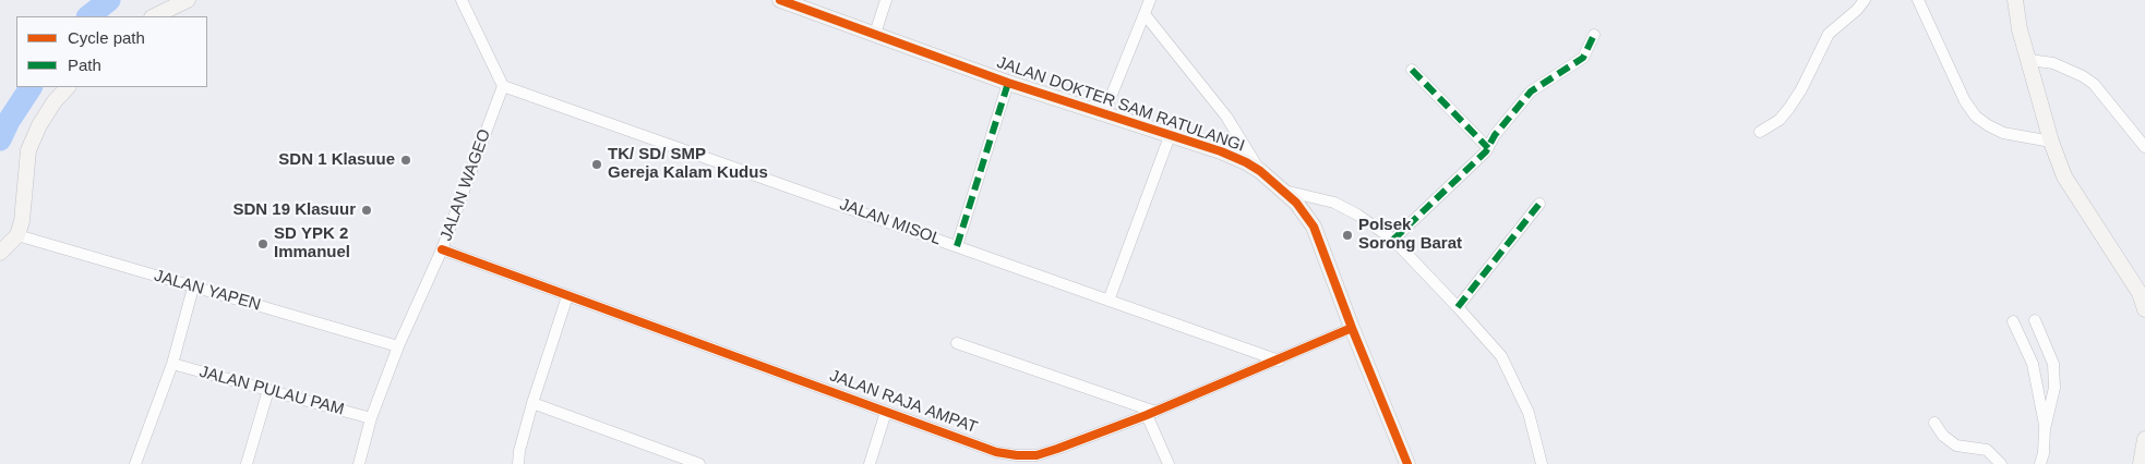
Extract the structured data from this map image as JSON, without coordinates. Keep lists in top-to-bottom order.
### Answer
{
  "streets": {
    "street": [
      "JALAN DOKTER SAM RATULANGI",
      "JALAN WAGEO",
      "JALAN MISOL",
      "JALAN YAPEN",
      "JALAN PULAU PAM",
      "JALAN RAJA AMPAT"
    ]
  },
  "crossings": [
    ["JALAN DOKTER SAM RATULANGI", "JALAN RAJA AMPAT"],
    ["JALAN WAGEO", "JALAN MISOL"],
    ["JALAN WAGEO", "JALAN YAPEN"],
    ["JALAN WAGEO", "JALAN PULAU PAM"],
    ["JALAN WAGEO", "JALAN RAJA AMPAT"],
    ["JALAN MISOL", "JALAN RAJA AMPAT"]
  ],
  "places": [
    "SDN 1 Klasuue",
    "TK/ SD/ SMP Gereja Kalam Kudus",
    "SDN 19 Klasuur",
    "Polsek Sorong Barat",
    "SD YPK 2 Immanuel"
  ],
  "legend": ["Cycle path", "Path"]
}
